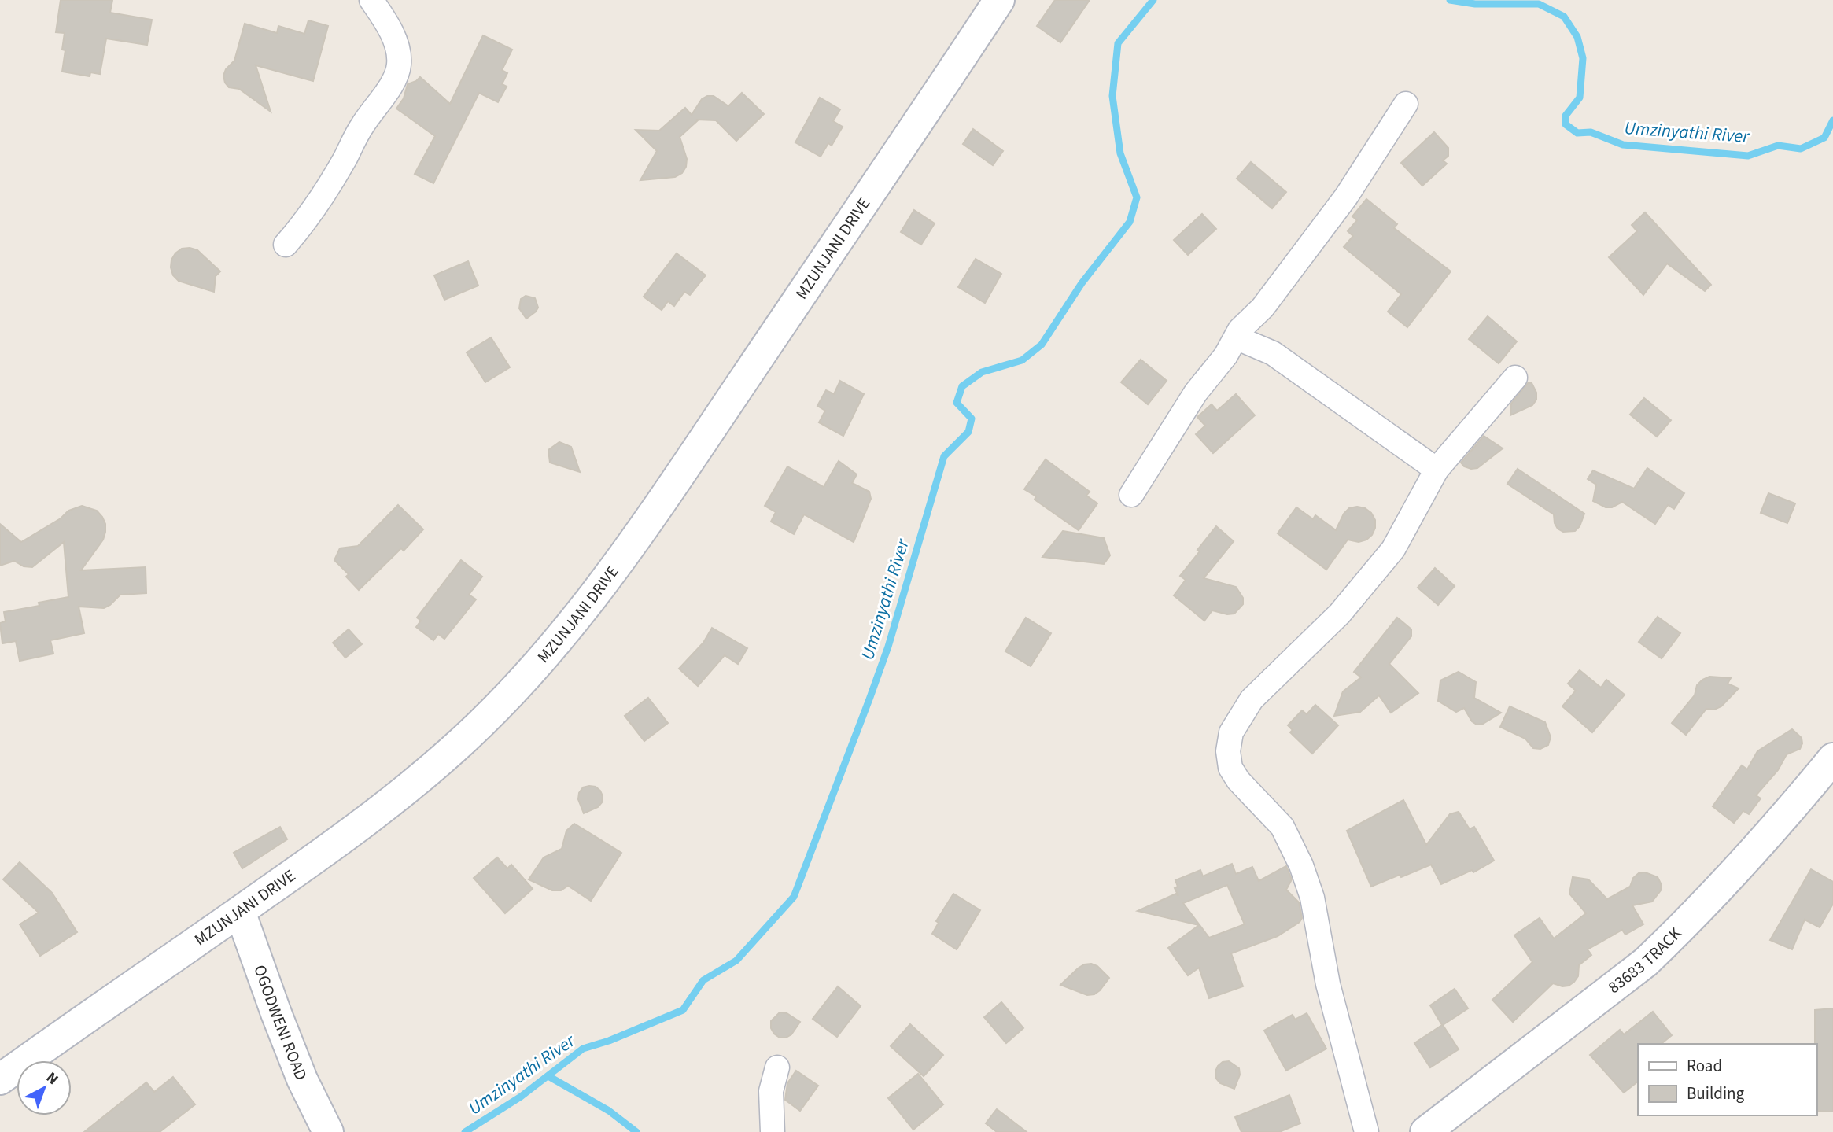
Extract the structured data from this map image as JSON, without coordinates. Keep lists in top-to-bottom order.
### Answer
{
  "streets": {
    "main road": ["MZUNJANI DRIVE", "83683 TRACK", "OGODWENI ROAD"]
  },
  "crossings": [
    ["MZUNJANI DRIVE", "OGODWENI ROAD"]
  ],
  "water": ["Umzinyathi River"],
  "legend": ["Road", "Building"],
  "north": "top right"
}
